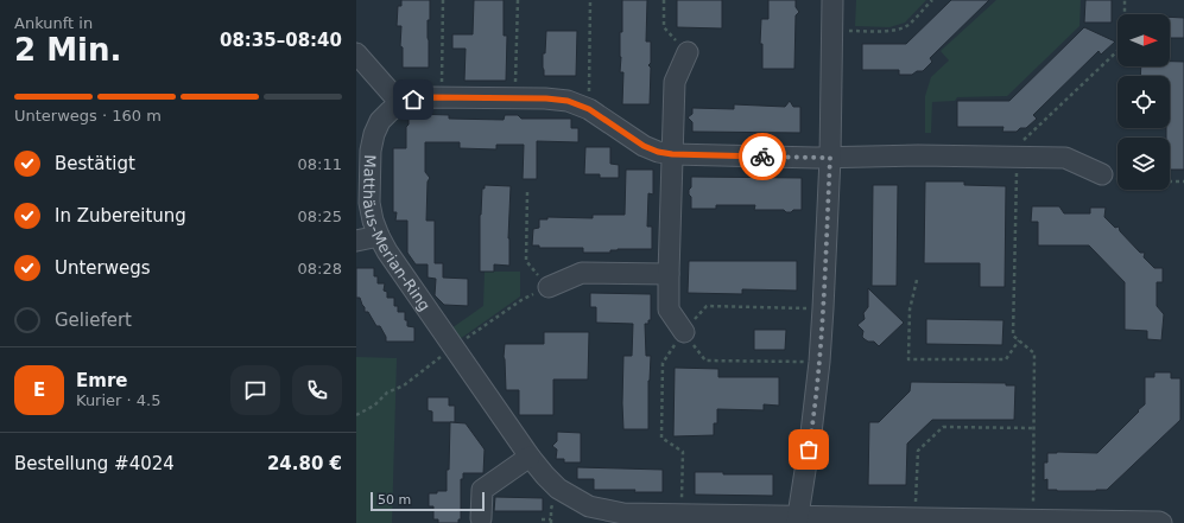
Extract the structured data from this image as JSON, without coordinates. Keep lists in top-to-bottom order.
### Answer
{
  "streets": {
    "street": ["Matthäus-Merian-Ring"]
  },
  "scale_bar": "50 m",
  "north": "right",
  "page": {
    "heading": ["2 Min.", "Ankunft in", "08:35–08:40"],
    "panel": [
      "Emre",
      "Kurier · 4.5",
      "Bestellung #4024",
      "24.80 €"
    ],
    "bar": "Unterwegs · 160 m",
    "list": [
      ["Bestätigt", "08:11"],
      ["In Zubereitung", "08:25"],
      ["Unterwegs", "08:28"],
      "Geliefert"
    ],
    "round": "E",
    "scale": "50 m"
  }
}
